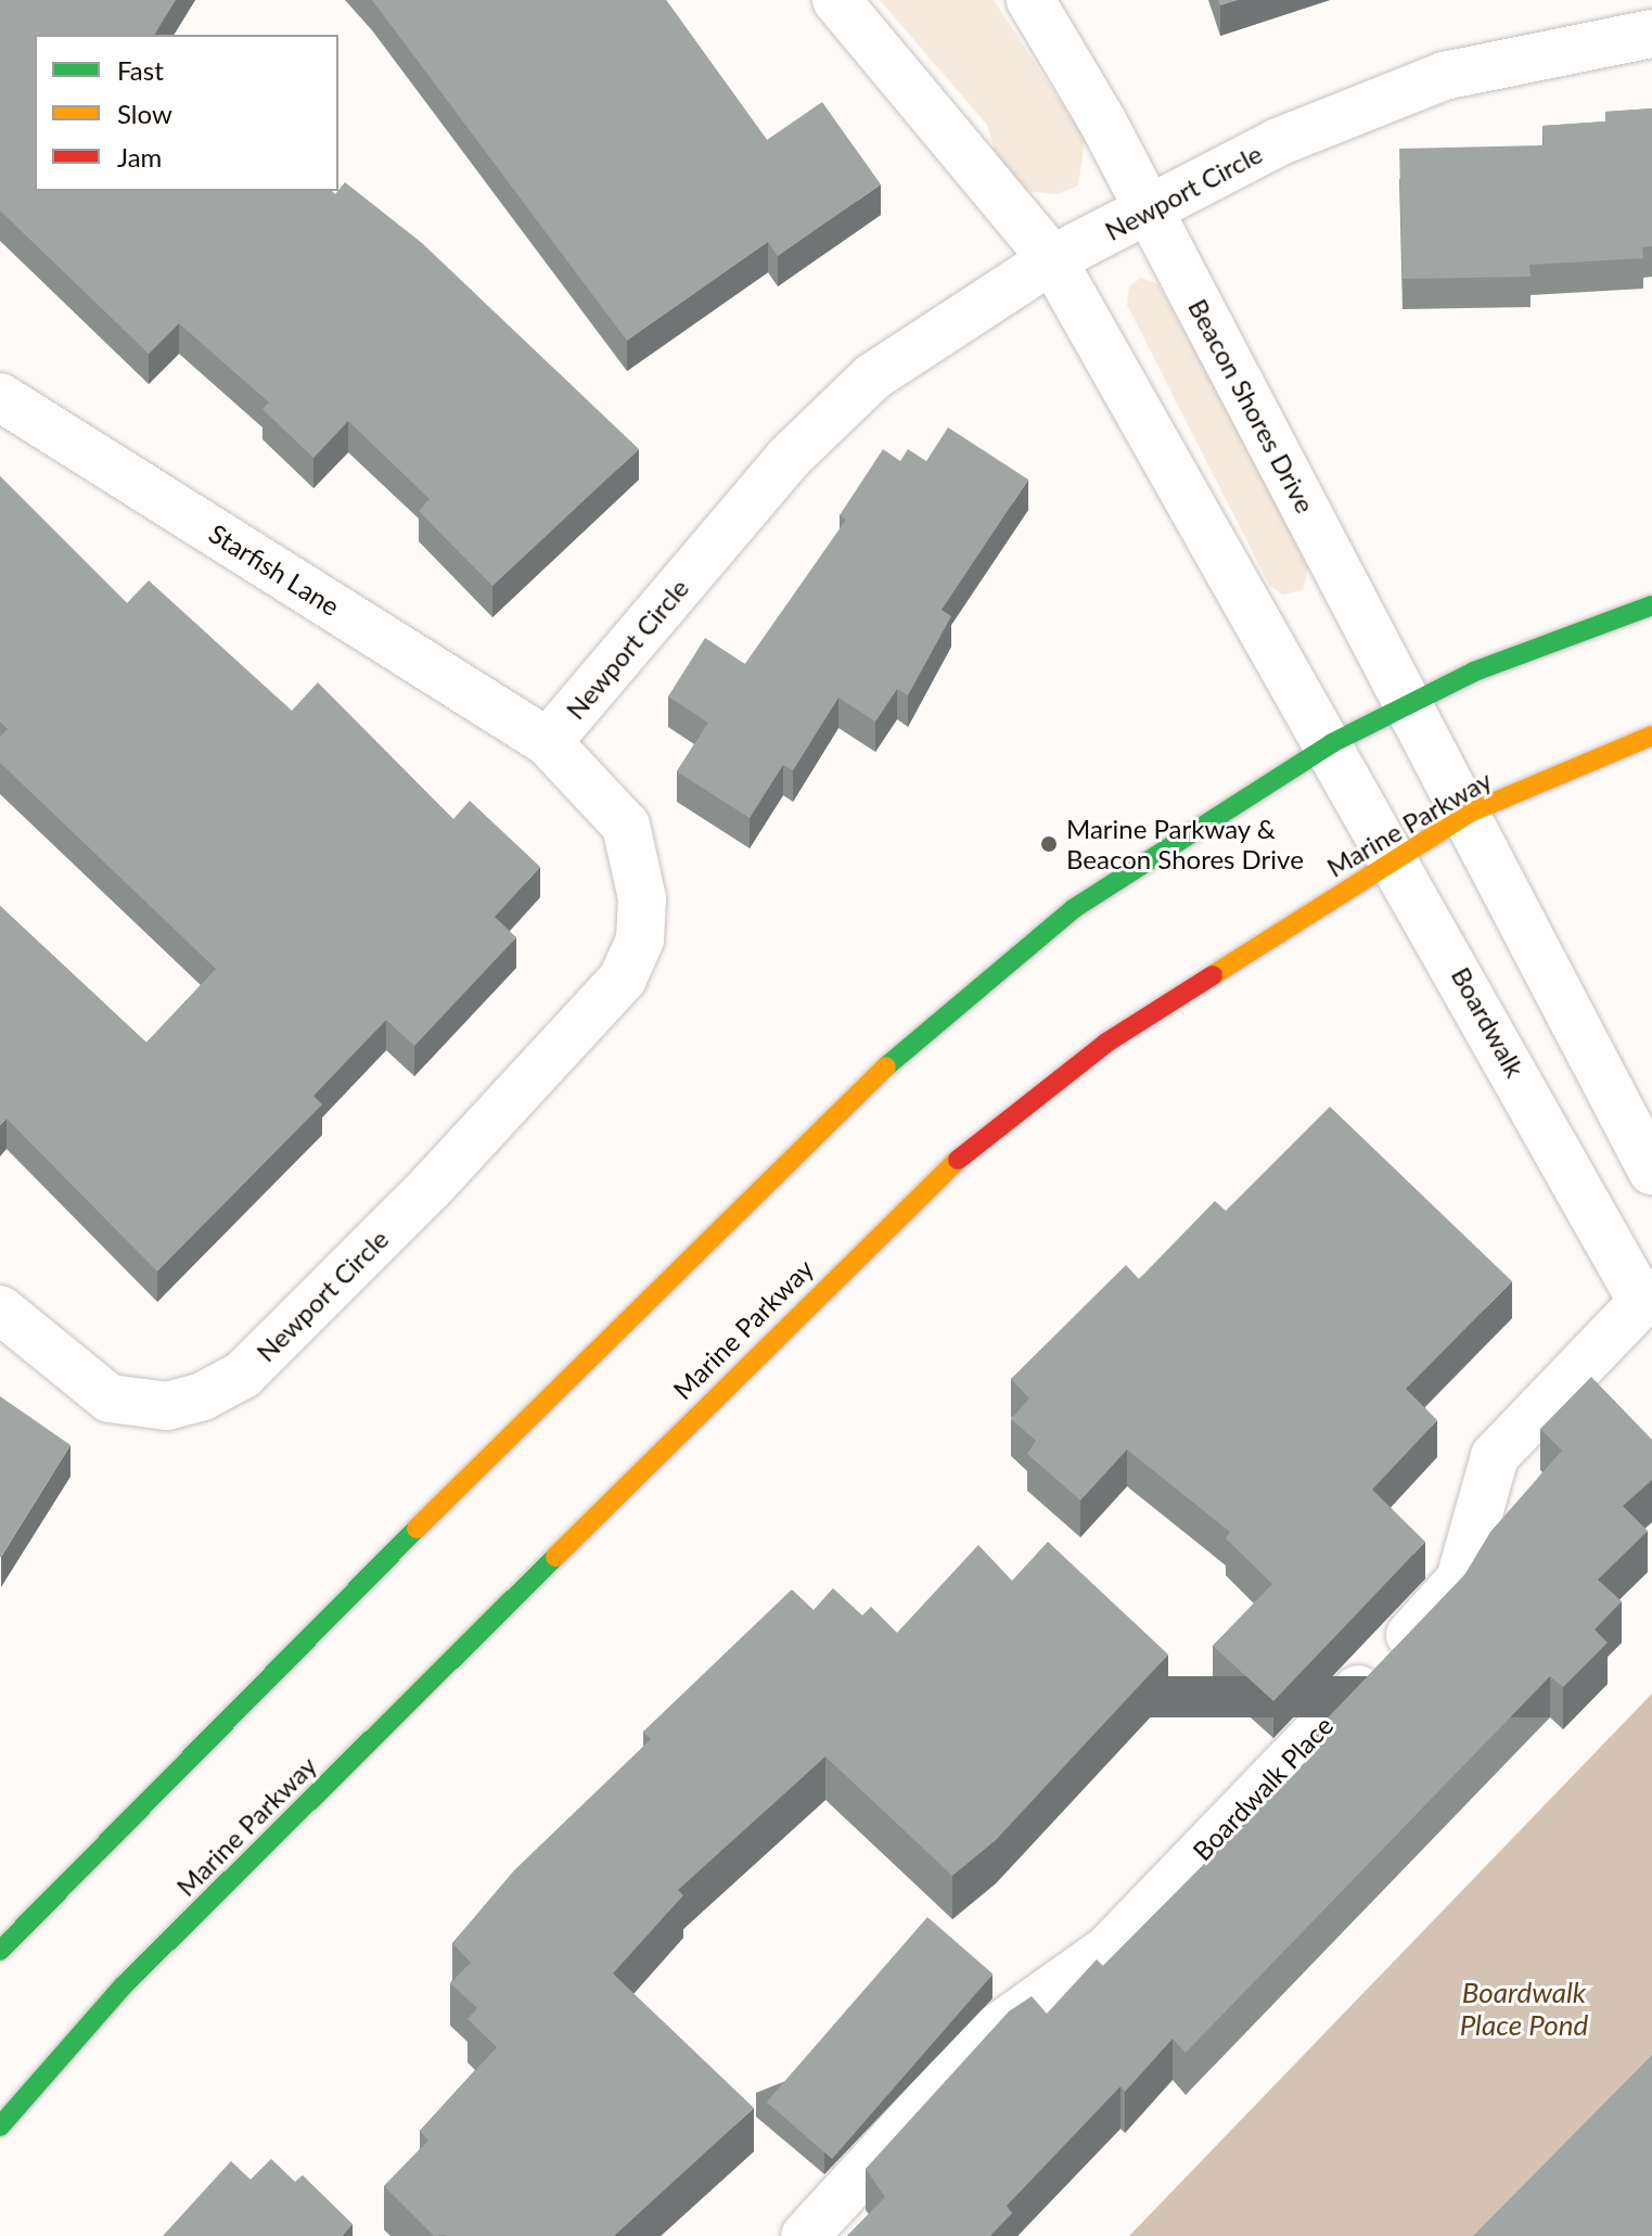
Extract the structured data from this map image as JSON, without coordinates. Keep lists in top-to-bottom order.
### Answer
{
  "streets": {
    "main road": ["Marine Parkway"],
    "street": [
      "Newport Circle",
      "Beacon Shores Drive",
      "Starfish Lane",
      "Boardwalk",
      "Boardwalk Place"
    ]
  },
  "crossings": [
    ["Newport Circle", "Beacon Shores Drive"],
    ["Newport Circle", "Starfish Lane"],
    ["Beacon Shores Drive", "Marine Parkway"],
    ["Marine Parkway", "Boardwalk"],
    ["Boardwalk", "Boardwalk Place"]
  ],
  "water": ["Boardwalk Place Pond"],
  "places": ["Marine Parkway & Beacon Shores Drive"],
  "legend": ["Fast", "Slow", "Jam"]
}
